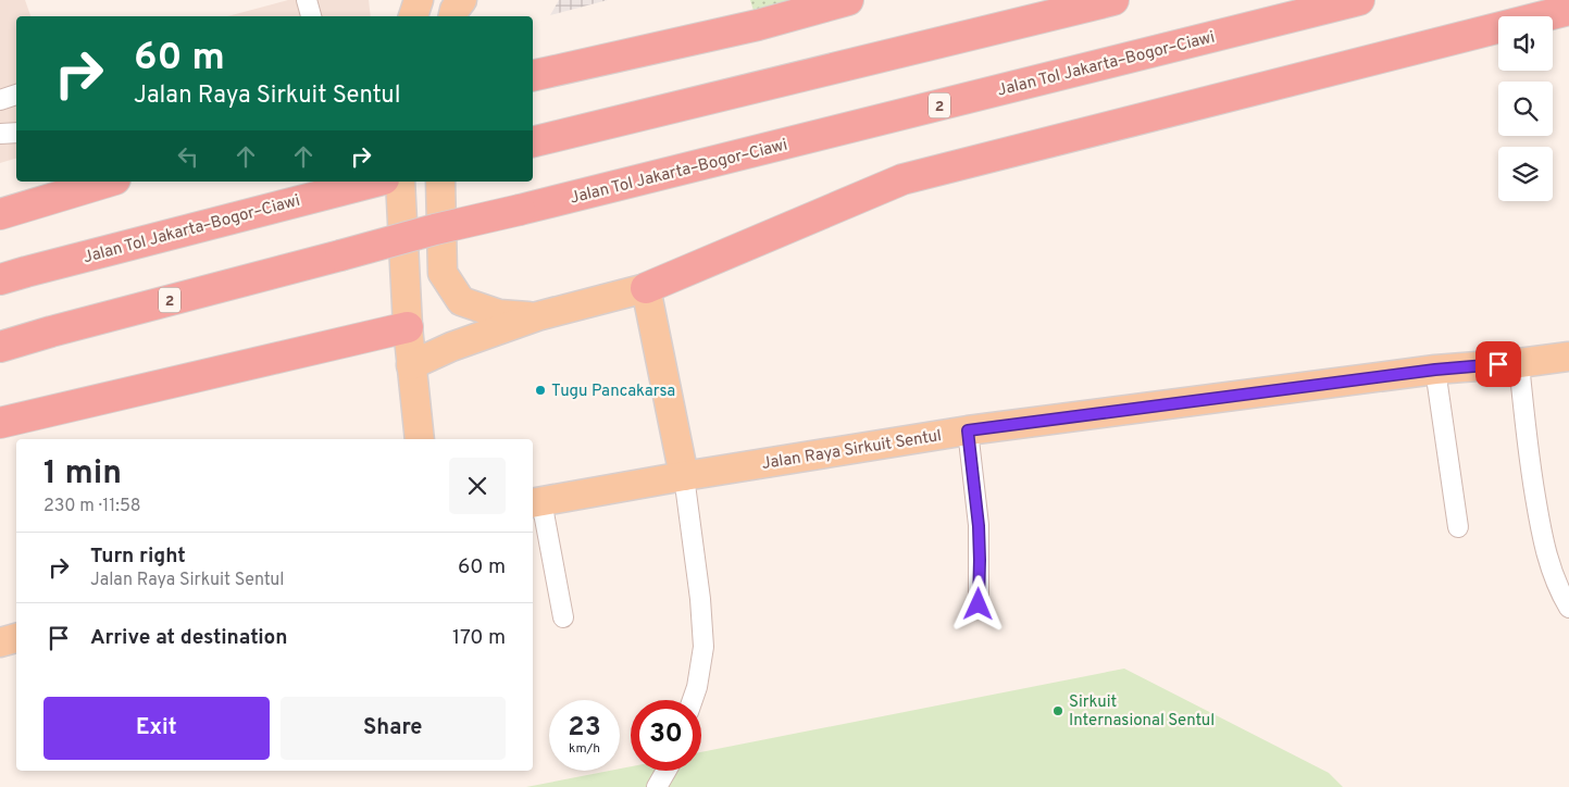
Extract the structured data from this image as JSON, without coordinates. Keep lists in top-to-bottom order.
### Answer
{
  "streets": {
    "highway": ["Jalan Tol Jakarta–Bogor–Ciawi", "2"],
    "main road": ["Jalan Raya Sirkuit Sentul"]
  },
  "places": ["Tugu Pancakarsa", "Sirkuit Internasional Sentul"],
  "page": {
    "turn": ["60 m", "Jalan Raya Sirkuit Sentul"],
    "heading": ["1 min", "230 m · 11:58"],
    "list": [
      {
        "name": "Turn right",
        "note": "Jalan Raya Sirkuit Sentul",
        "value": "60 m"
      },
      {
        "name": "Arrive at destination",
        "value": "170 m"
      }
    ],
    "buttons": ["Exit", "Share"],
    "speed": "23 km/h",
    "limit": "30"
  }
}
